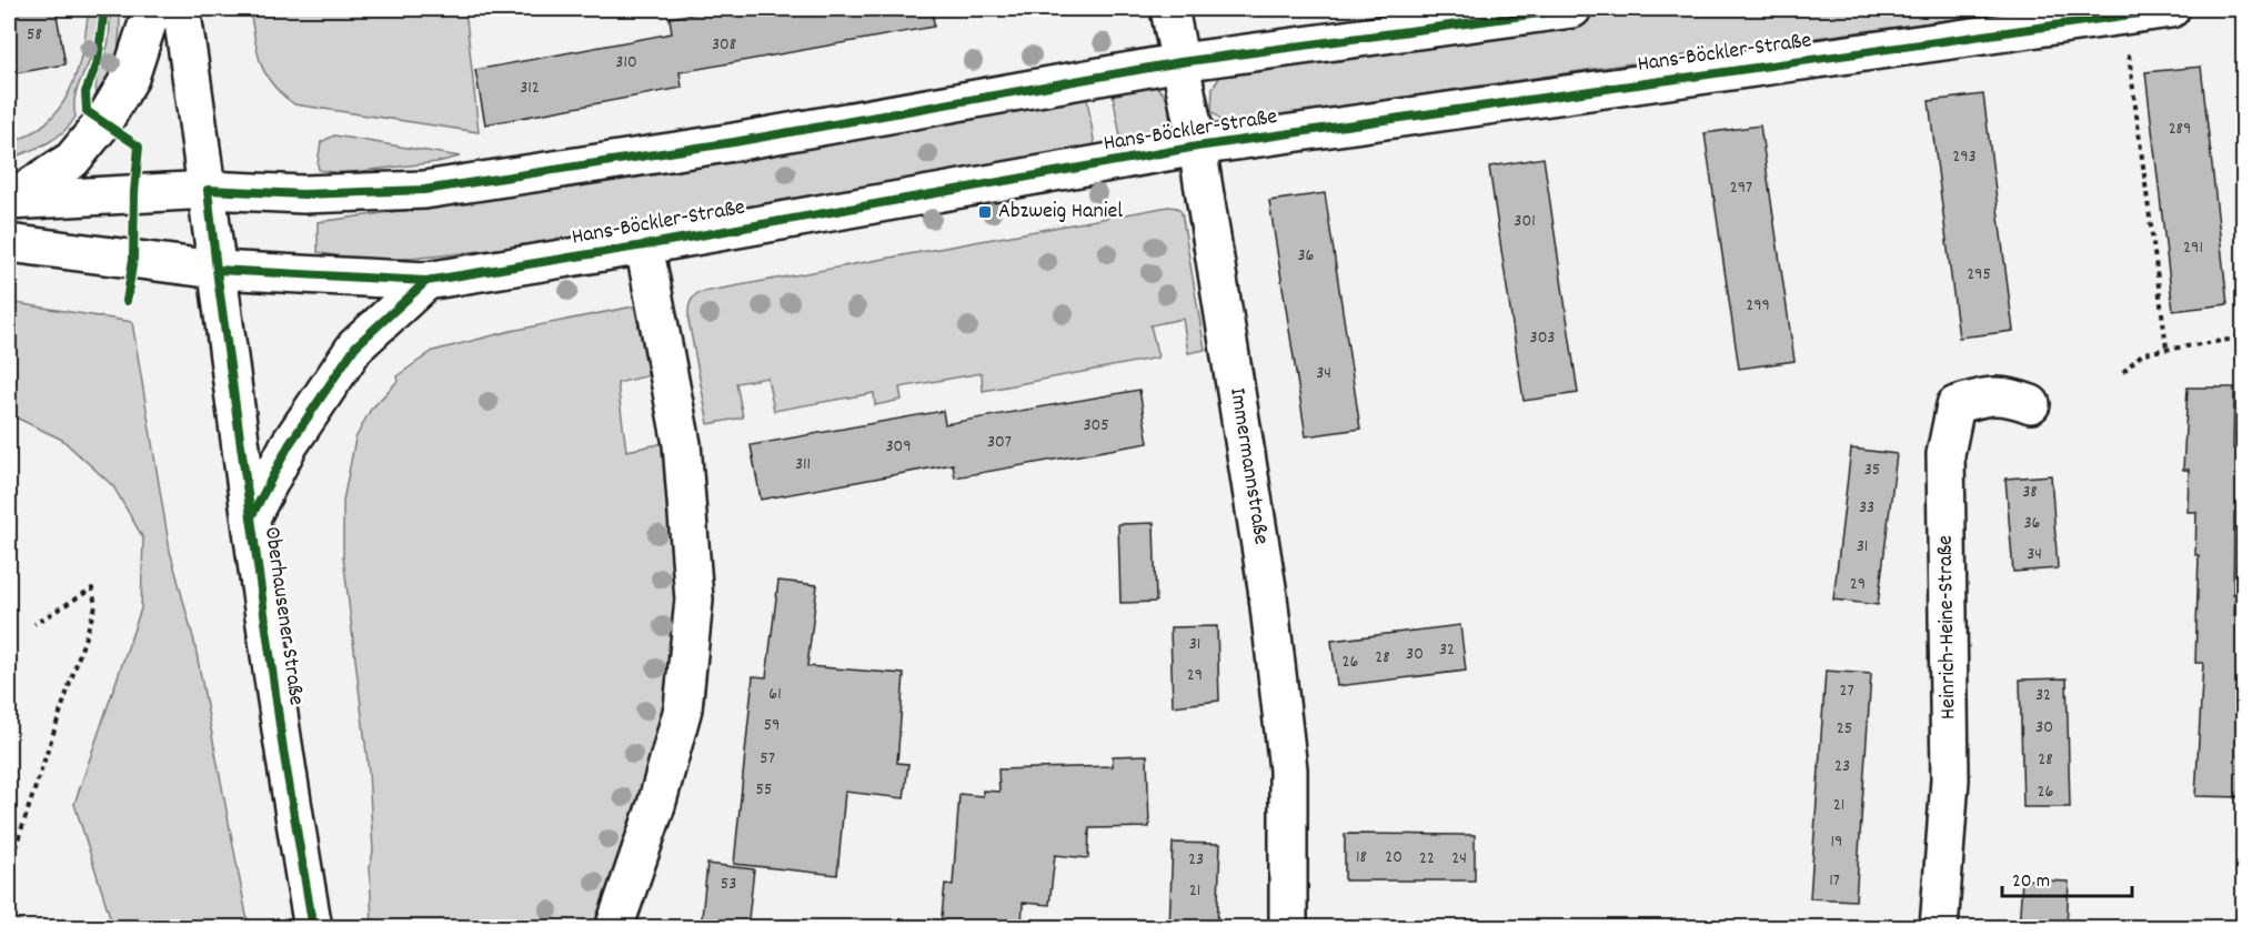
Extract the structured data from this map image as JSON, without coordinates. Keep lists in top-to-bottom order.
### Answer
{
  "streets": {
    "main road": [
      "Hans-Böckler-Straße",
      "Immermannstraße",
      "Oberhausener Straße",
      "Heinrich-Heine-Straße"
    ]
  },
  "crossings": [
    ["Hans-Böckler-Straße", "Immermannstraße"],
    ["Hans-Böckler-Straße", "Oberhausener Straße"]
  ],
  "places": {
    "transit": ["Abzweig Haniel"]
  },
  "house_numbers": [
    "58",
    "308",
    "310",
    "312",
    "289",
    "293",
    "297",
    "301",
    "291",
    "36",
    "295",
    "299",
    "303",
    "34",
    "305",
    "307",
    "309",
    "311",
    "35",
    "38",
    "33",
    "36",
    "31",
    "34",
    "29",
    "31",
    "32",
    "30",
    "28",
    "26",
    "29",
    "27",
    "61",
    "32",
    "59",
    "30",
    "25",
    "57",
    "28",
    "23",
    "55",
    "26",
    "21",
    "19",
    "18",
    "20",
    "22",
    "24",
    "23",
    "17",
    "53",
    "21"
  ],
  "scale_bar": "20 m"
}
